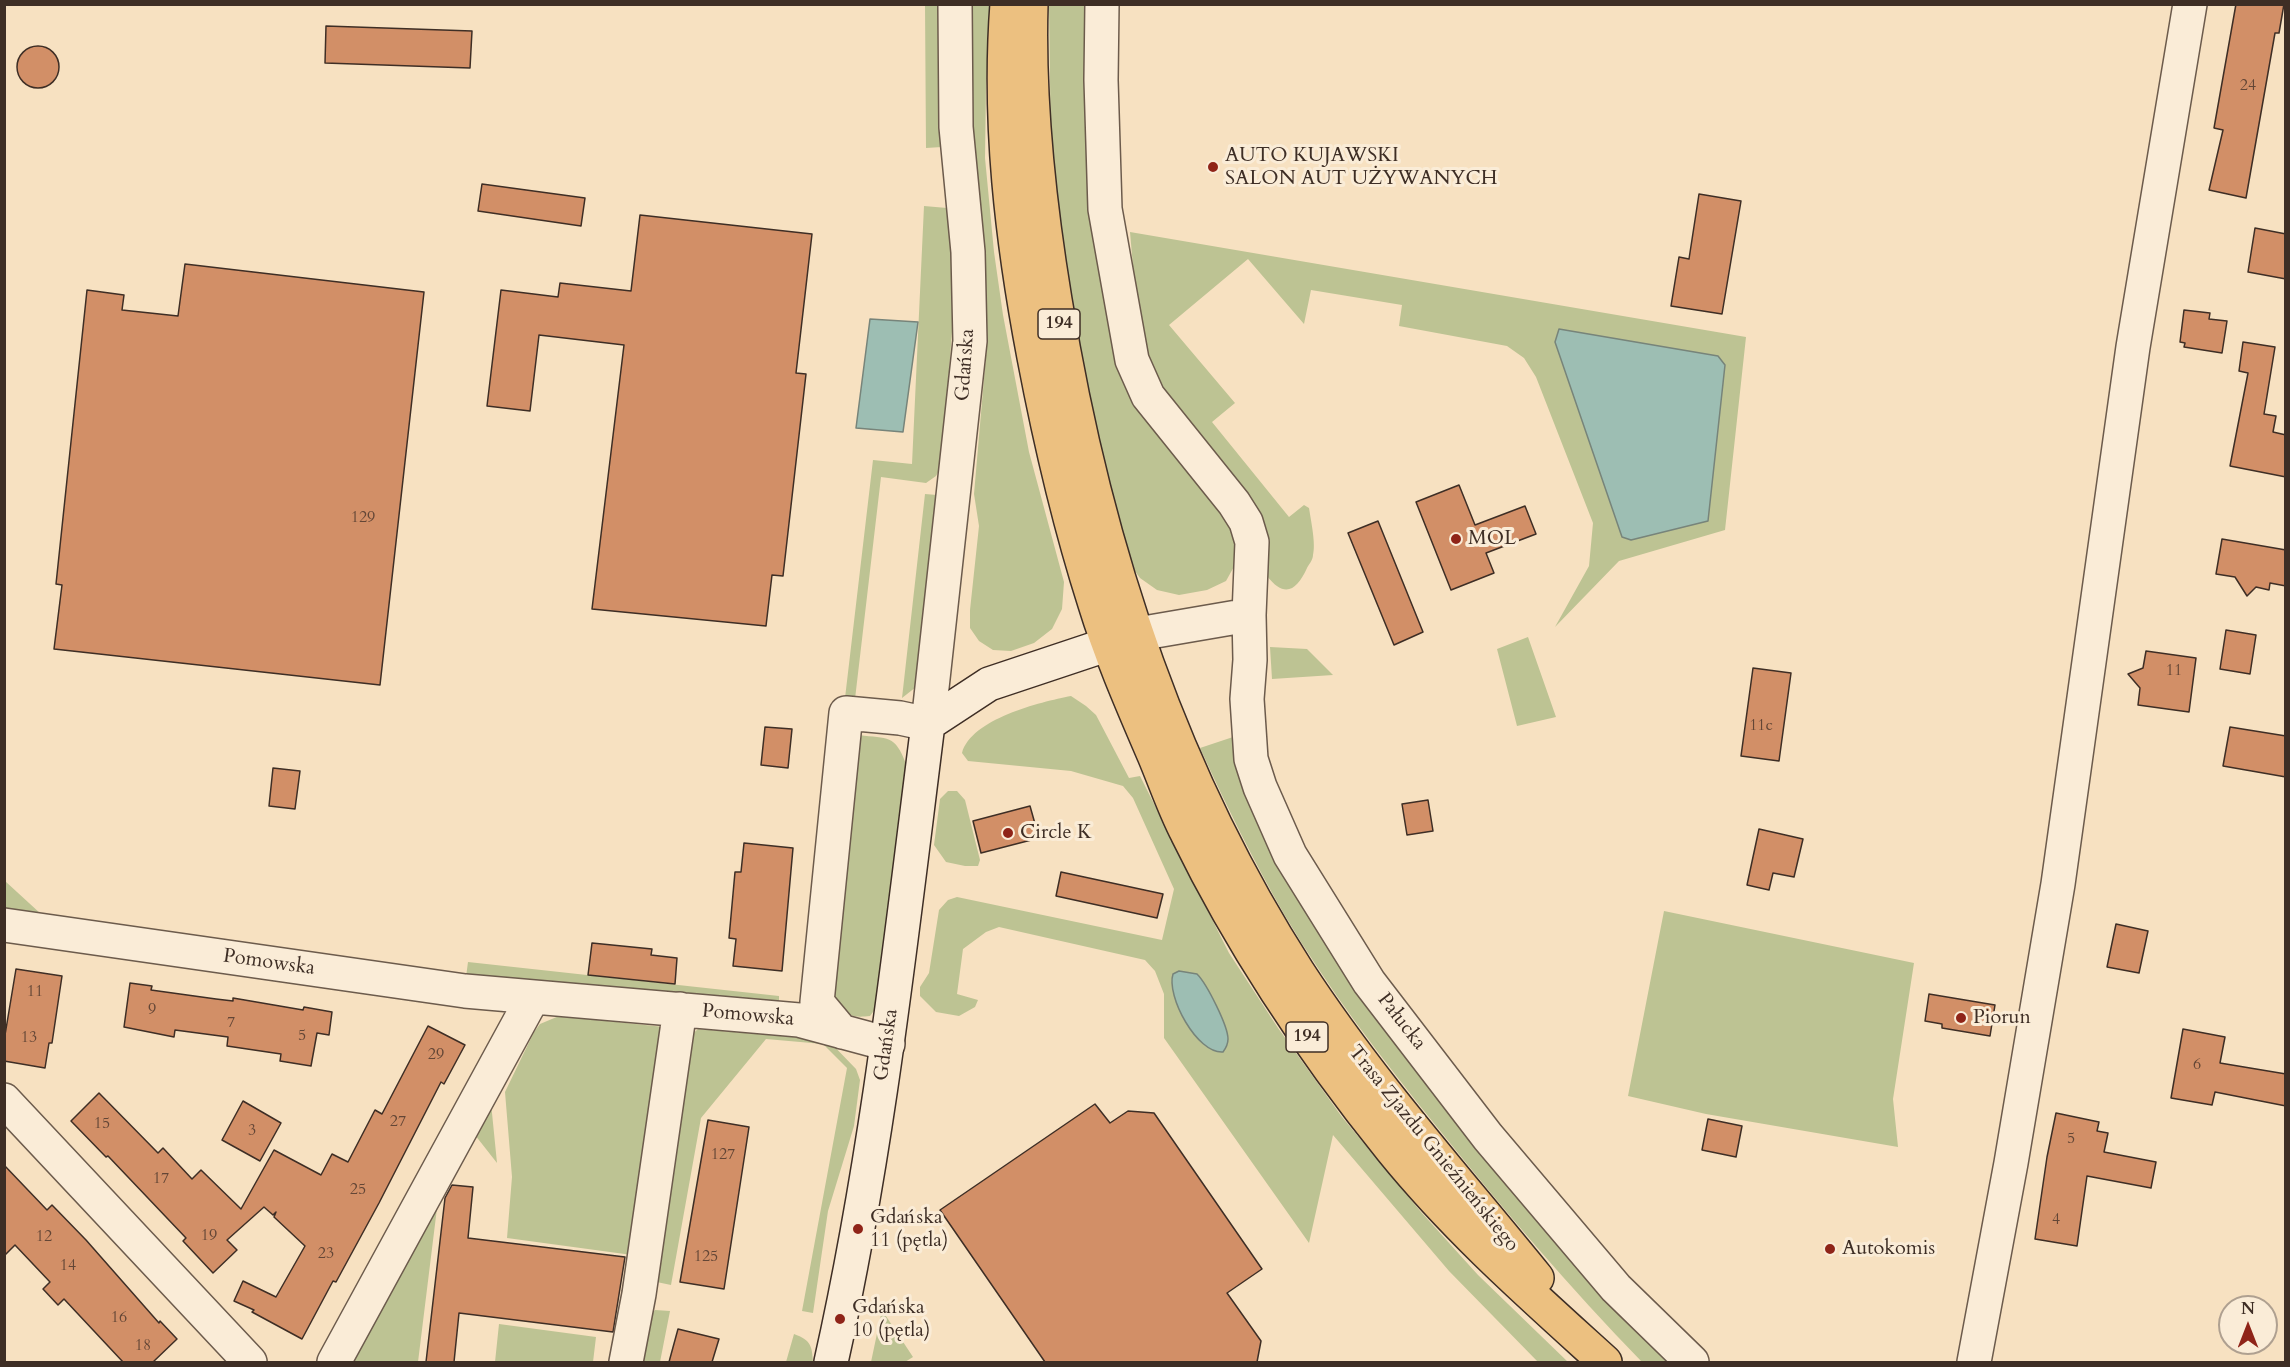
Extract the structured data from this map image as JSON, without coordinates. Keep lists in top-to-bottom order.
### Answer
{
  "streets": {
    "main road": ["194", "Trasa Zjazdu Gnieźnieńskiego"],
    "street": ["Gdańska", "Pomowska", "Pałucka"]
  },
  "crossings": [
    ["194", "Trasa Zjazdu Gnieźnieńskiego"],
    ["Gdańska", "Pomowska"]
  ],
  "places": [
    "AUTO KUJAWSKI SALON AUT UŻYWANYCH",
    "MOL",
    "Circle K",
    "Piorun",
    "Gdańska 11 (pętla)",
    "Autokomis",
    "Gdańska 10 (pętla)"
  ],
  "house_numbers": [
    "24",
    "129",
    "11",
    "11c",
    "11",
    "9",
    "7",
    "5",
    "13",
    "29",
    "6",
    "27",
    "15",
    "3",
    "5",
    "127",
    "17",
    "25",
    "4",
    "19",
    "12",
    "23",
    "125",
    "14",
    "16",
    "18"
  ],
  "north": "top"
}
